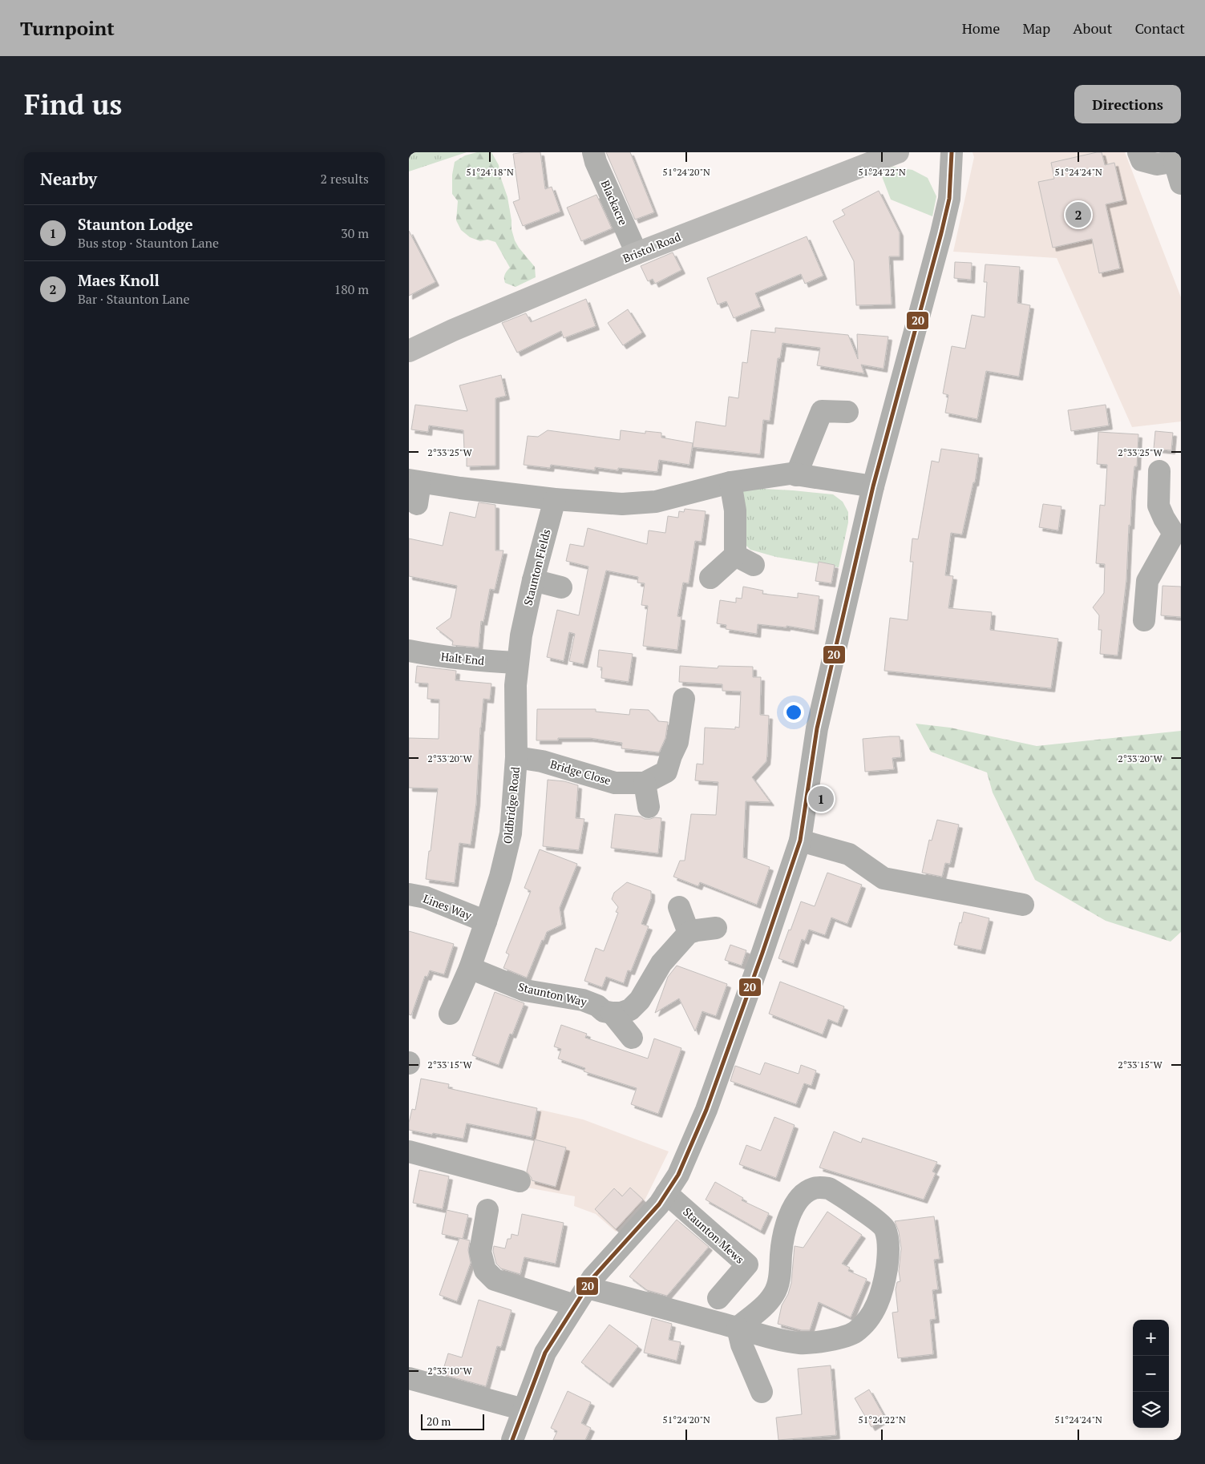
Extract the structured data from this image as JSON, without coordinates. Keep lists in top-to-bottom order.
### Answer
{
  "streets": {
    "highway": ["Bristol Road"],
    "street": [
      "Blackacre",
      "Staunton Fields",
      "Halt End",
      "Bridge Close",
      "Oldbridge Road",
      "Lines Way",
      "Staunton Way",
      "Staunton Mews"
    ]
  },
  "crossings": [
    ["Blackacre", "Bristol Road"],
    ["Staunton Fields", "Oldbridge Road"],
    ["Halt End", "Oldbridge Road"],
    ["Bridge Close", "Oldbridge Road"],
    ["Oldbridge Road", "Lines Way"],
    ["Oldbridge Road", "Staunton Way"]
  ],
  "lines": ["transit line 20"],
  "scale_bar": "20 m",
  "page": {
    "header": "Turnpoint",
    "nav": [
      "Home",
      "Map",
      "About",
      "Contact"
    ],
    "buttons": "Directions",
    "title": "Find us",
    "heading": ["Nearby", "2 results"],
    "pins": ["2", "1"],
    "list": [
      {
        "mark": "1",
        "name": "Staunton Lodge",
        "note": "Bus stop · Staunton Lane",
        "value": "30 m"
      },
      {
        "mark": "2",
        "name": "Maes Knoll",
        "note": "Bar · Staunton Lane",
        "value": "180 m"
      }
    ],
    "map_buttons": ["+", "−"],
    "scale": "20 m"
  },
  "coordinates": [
    "51°24'18\"N",
    "51°24'20\"N",
    "51°24'22\"N",
    "51°24'24\"N",
    "2°33'25\"W",
    "2°33'20\"W",
    "2°33'15\"W",
    "2°33'10\"W"
  ]
}
